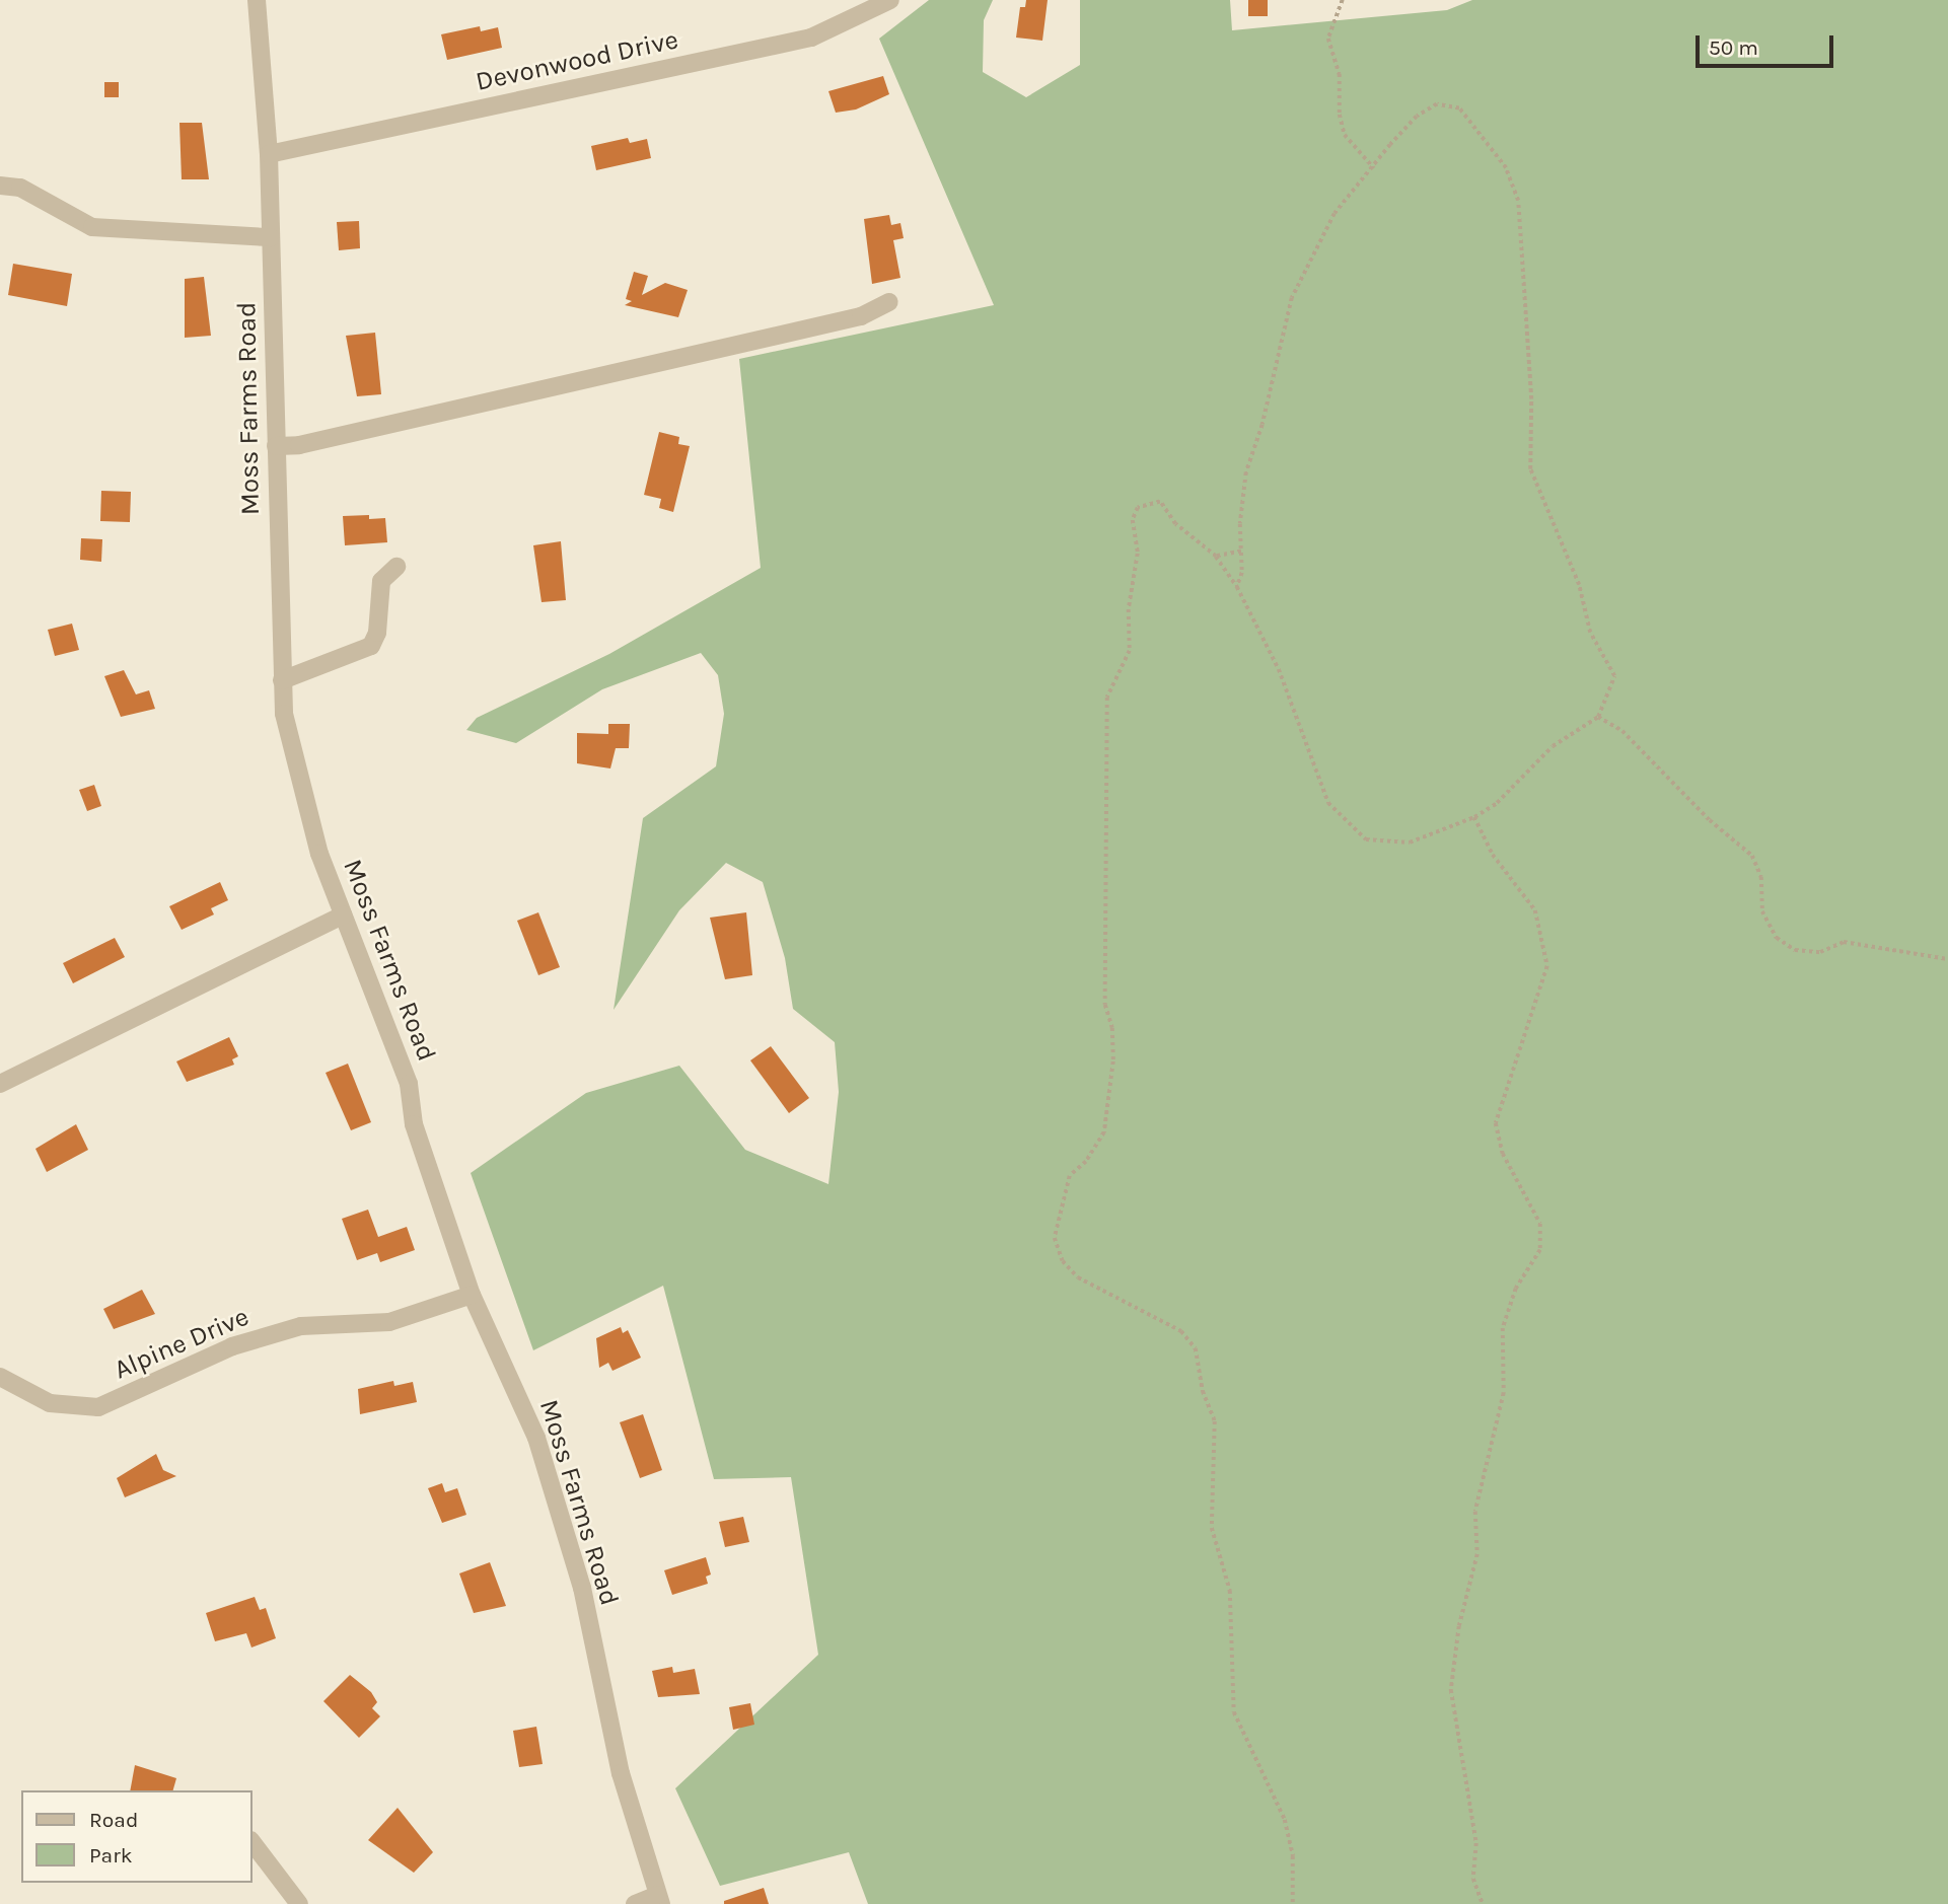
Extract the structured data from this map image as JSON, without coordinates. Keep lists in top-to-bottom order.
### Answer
{
  "streets": {
    "street": ["Devonwood Drive", "Moss Farms Road", "Alpine Drive"]
  },
  "crossings": [
    ["Devonwood Drive", "Moss Farms Road"],
    ["Moss Farms Road", "Alpine Drive"]
  ],
  "legend": ["Road", "Park"],
  "scale_bar": "50 m"
}
